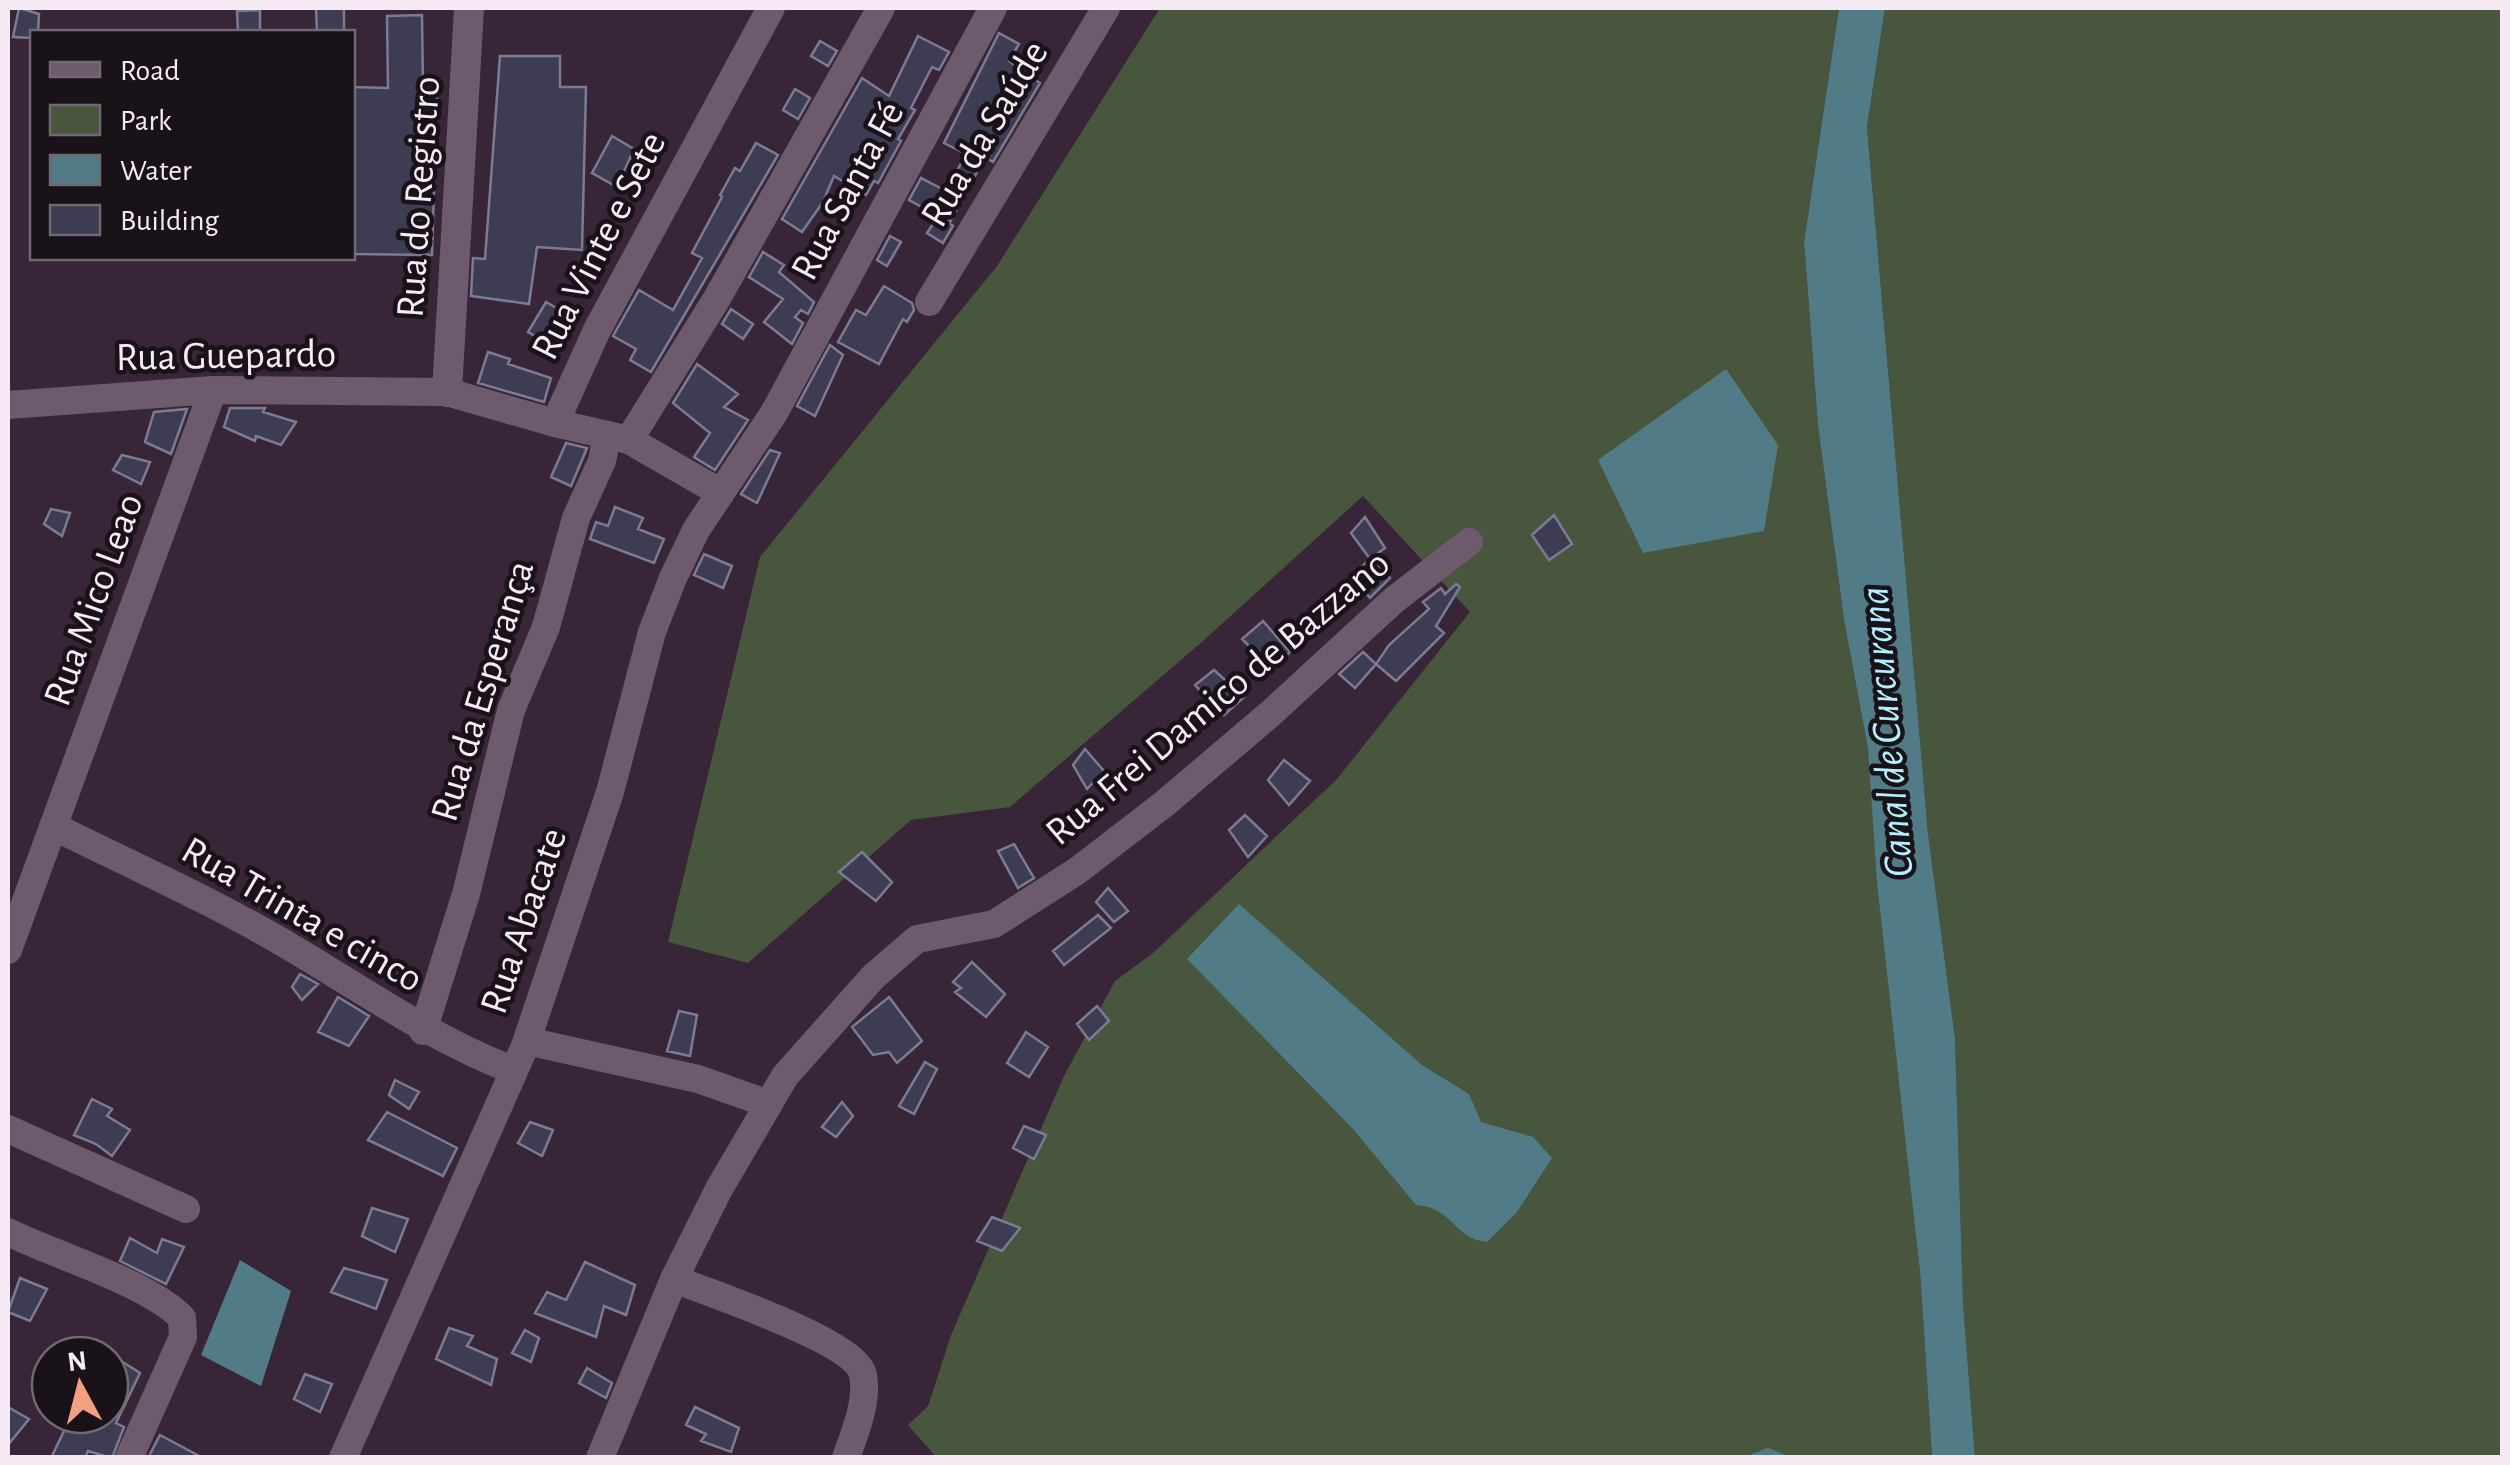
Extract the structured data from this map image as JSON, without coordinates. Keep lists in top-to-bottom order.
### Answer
{
  "streets": {
    "street": [
      "Rua da Saúde",
      "Rua Santa Fé",
      "Rua do Registro",
      "Rua Vinte e Sete",
      "Rua Guepardo",
      "Rua Mico Leao",
      "Rua da Esperança",
      "Rua Frei Damico de Bazzano",
      "Rua Trinta e cinco",
      "Rua Abacate"
    ]
  },
  "crossings": [
    ["Rua Santa Fé", "Rua Abacate"],
    ["Rua do Registro", "Rua Vinte e Sete"],
    ["Rua do Registro", "Rua Guepardo"],
    ["Rua Vinte e Sete", "Rua Guepardo"],
    ["Rua Guepardo", "Rua Mico Leao"],
    ["Rua Mico Leao", "Rua Trinta e cinco"],
    ["Rua da Esperança", "Rua Trinta e cinco"],
    ["Rua Trinta e cinco", "Rua Abacate"]
  ],
  "water": ["Canal de Curcurana"],
  "legend": [
    "Road",
    "Park",
    "Water",
    "Building"
  ],
  "north": "top"
}
